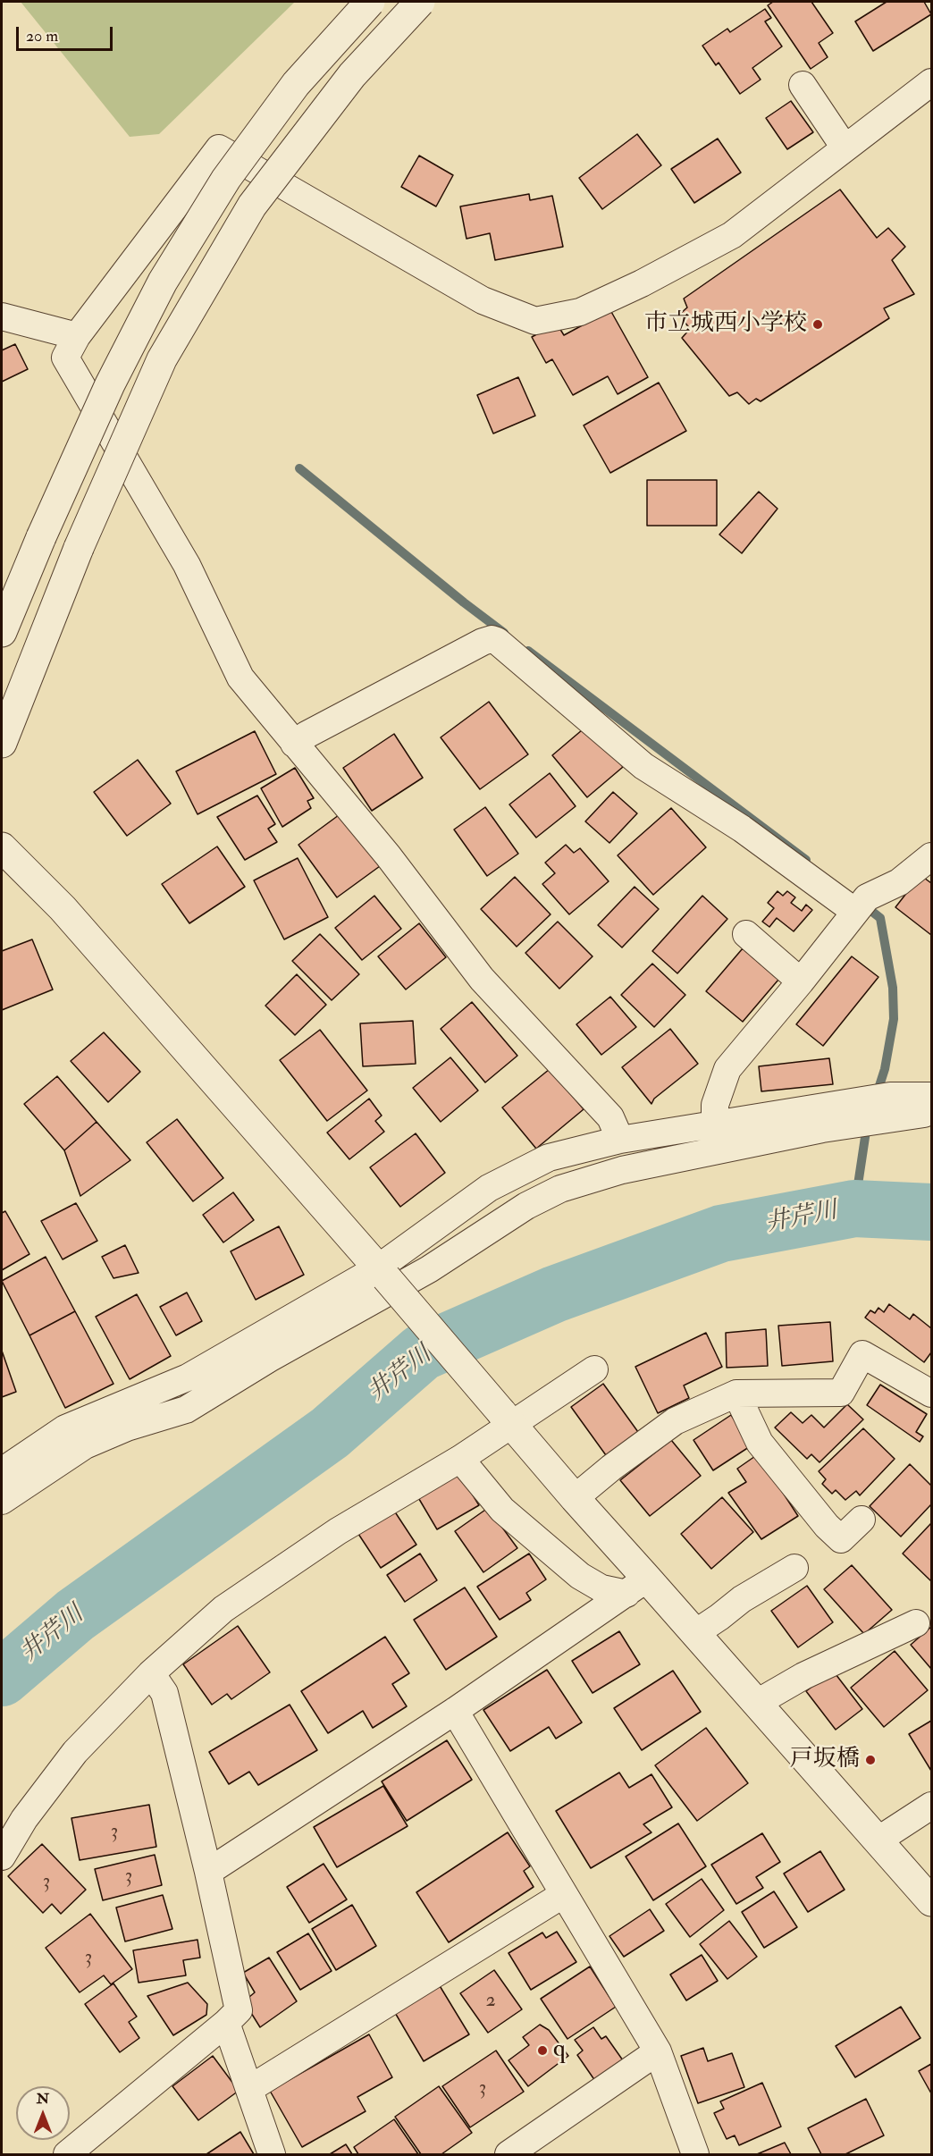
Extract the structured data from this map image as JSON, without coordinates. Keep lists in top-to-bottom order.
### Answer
{
  "water": ["井芹川"],
  "places": ["市立城西小学校", "戸坂橋", "q"],
  "house_numbers": [
    "3",
    "3",
    "3",
    "3",
    "2",
    "3"
  ],
  "scale_bar": "20 m",
  "north": "top"
}
